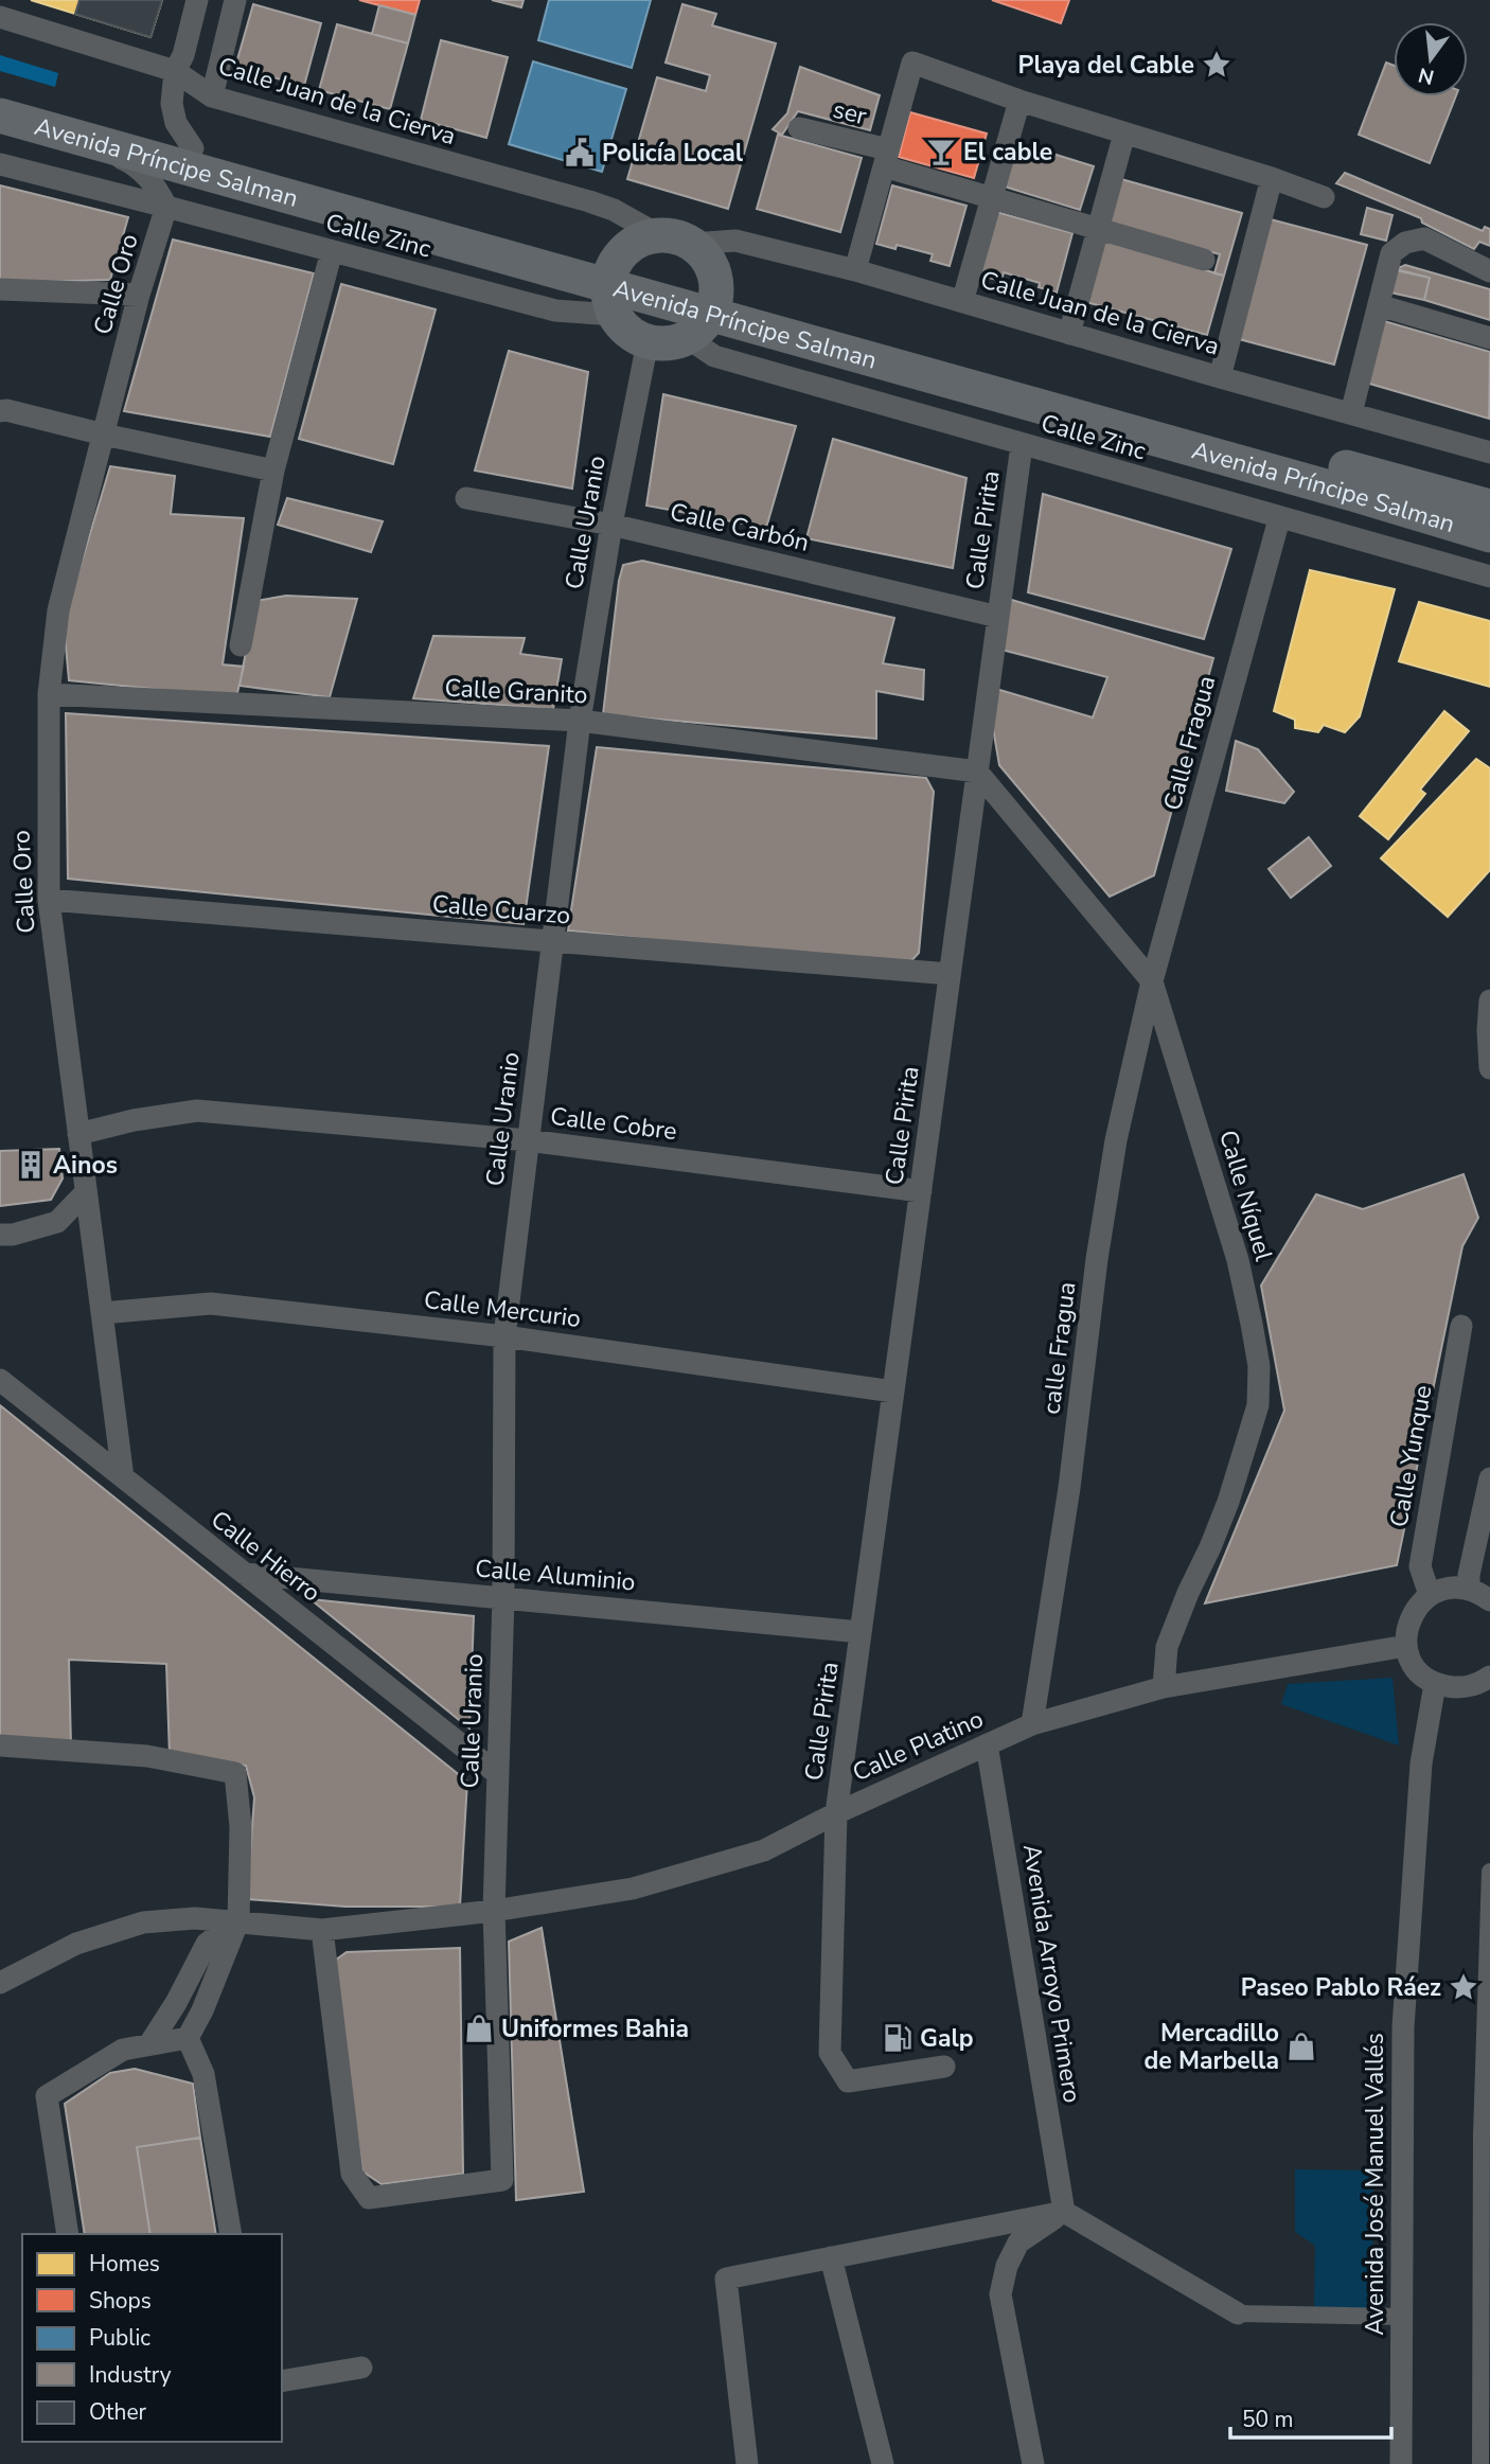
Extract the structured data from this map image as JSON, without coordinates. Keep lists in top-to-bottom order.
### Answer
{
  "streets": {
    "main road": ["Avenida Príncipe Salman"],
    "street": [
      "Calle Juan de la Cierva",
      "ser",
      "Calle Zinc",
      "Calle Oro",
      "Calle Uranio",
      "Calle Carbón",
      "Calle Pirita",
      "Calle Granito",
      "Calle Fragua",
      "Calle Cuarzo",
      "Calle Cobre",
      "Calle Níquel",
      "Calle Mercurio",
      "calle Fragua",
      "Calle Yunque",
      "Calle Hierro",
      "Calle Aluminio",
      "Calle Platino",
      "Avenida Arroyo Primero",
      "Avenida José Manuel Vallés"
    ]
  },
  "crossings": [
    ["Avenida Príncipe Salman", "Calle Zinc"],
    ["Calle Zinc", "Calle Oro"],
    ["Calle Zinc", "Calle Pirita"],
    ["Calle Zinc", "Calle Fragua"],
    ["Calle Oro", "Calle Granito"],
    ["Calle Oro", "Calle Cuarzo"],
    ["Calle Oro", "Calle Cobre"],
    ["Calle Oro", "Calle Mercurio"],
    ["Calle Oro", "Calle Hierro"],
    ["Calle Uranio", "Calle Carbón"],
    ["Calle Uranio", "Calle Granito"],
    ["Calle Uranio", "Calle Cuarzo"],
    ["Calle Uranio", "Calle Cobre"],
    ["Calle Uranio", "Calle Mercurio"],
    ["Calle Uranio", "Calle Hierro"],
    ["Calle Uranio", "Calle Aluminio"],
    ["Calle Uranio", "Calle Platino"],
    ["Calle Carbón", "Calle Pirita"],
    ["Calle Pirita", "Calle Granito"],
    ["Calle Pirita", "Calle Cuarzo"],
    ["Calle Pirita", "Calle Cobre"],
    ["Calle Pirita", "Calle Níquel"],
    ["Calle Pirita", "Calle Mercurio"],
    ["Calle Pirita", "Calle Aluminio"],
    ["Calle Pirita", "Calle Platino"],
    ["Calle Granito", "Calle Níquel"],
    ["Calle Fragua", "Calle Níquel"],
    ["Calle Fragua", "calle Fragua"],
    ["Calle Níquel", "calle Fragua"],
    ["Calle Níquel", "Calle Platino"],
    ["calle Fragua", "Calle Platino"],
    ["Calle Hierro", "Calle Aluminio"],
    ["Calle Platino", "Avenida Arroyo Primero"]
  ],
  "places": {
    "place": ["Playa del Cable", "Paseo Pablo Ráez"],
    "bar": ["El cable"],
    "public building": ["Policía Local"],
    "building": ["Ainos"],
    "shop": ["Uniformes Bahia", "Mercadillo de Marbella"],
    "fuel station": ["Galp"]
  },
  "legend": [
    "Homes",
    "Shops",
    "Public",
    "Industry",
    "Other"
  ],
  "scale_bar": "50 m",
  "north": "bottom"
}
